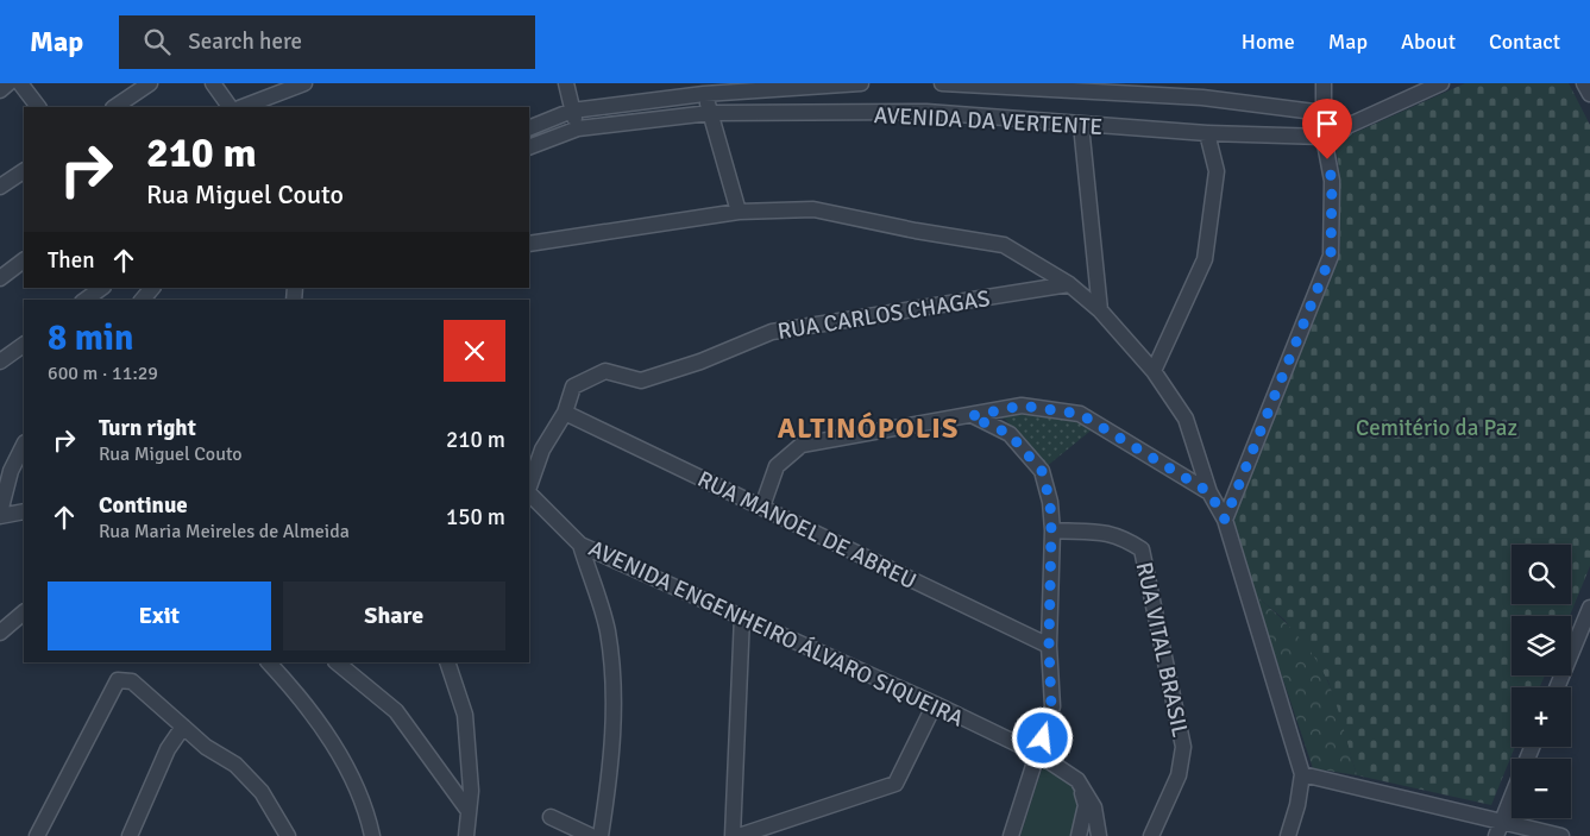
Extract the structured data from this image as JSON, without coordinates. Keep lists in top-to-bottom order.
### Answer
{
  "streets": {
    "street": [
      "AVENIDA DA VERTENTE",
      "RUA CARLOS CHAGAS",
      "RUA MANOEL DE ABREU",
      "AVENIDA ENGENHEIRO ÁLVARO SIQUEIRA",
      "RUA VITAL BRASIL"
    ]
  },
  "crossings": [
    ["RUA CARLOS CHAGAS", "RUA MANOEL DE ABREU"]
  ],
  "districts": ["ALTINÓPOLIS"],
  "parks": ["Cemitério da Paz"],
  "page": {
    "header": "Map",
    "search": "Search here",
    "nav": [
      "Home",
      "Map",
      "About",
      "Contact"
    ],
    "turn": ["210 m", "Rua Miguel Couto"],
    "then": "Then",
    "heading": ["8 min", "600 m · 11:29"],
    "list": [
      {
        "name": "Turn right",
        "note": "Rua Miguel Couto",
        "value": "210 m"
      },
      {
        "name": "Continue",
        "note": "Rua Maria Meireles de Almeida",
        "value": "150 m"
      }
    ],
    "map_buttons": ["+", "−"],
    "buttons": ["Exit", "Share"]
  }
}
